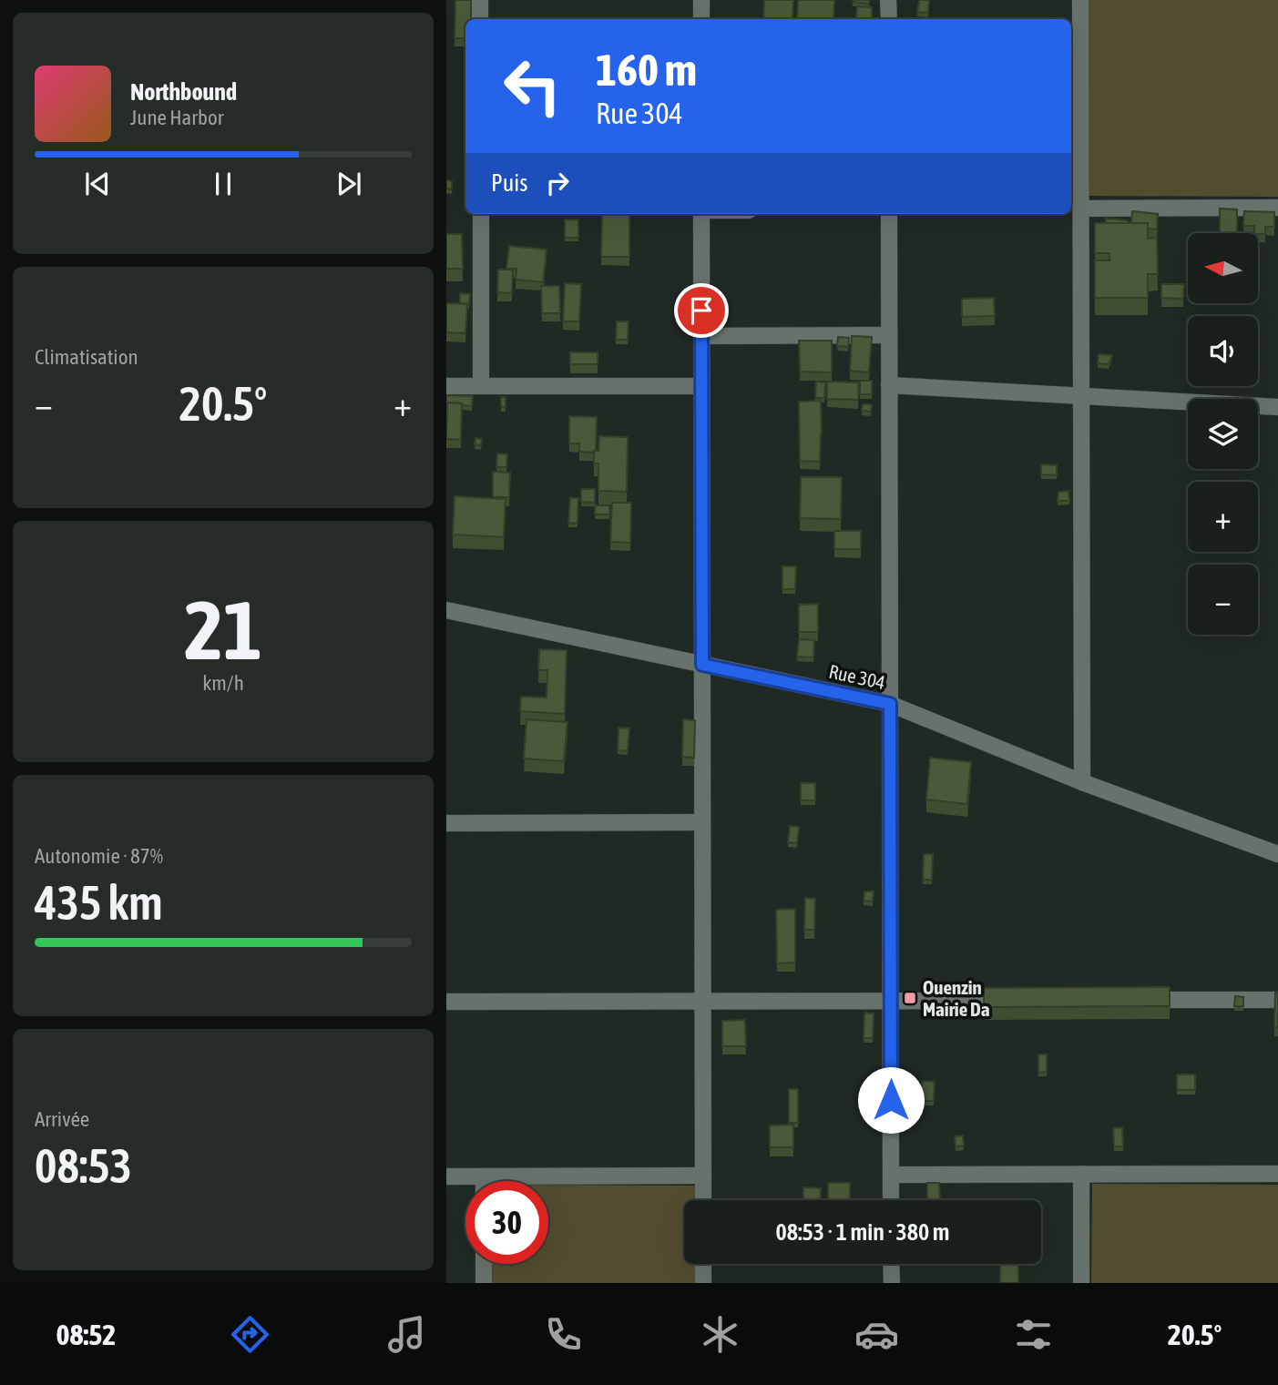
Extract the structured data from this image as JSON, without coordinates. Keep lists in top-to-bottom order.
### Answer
{
  "streets": {
    "street": ["Rue 304"]
  },
  "places": {
    "transit": ["Ouenzin Mairie Da"]
  },
  "north": "left",
  "page": {
    "turn": ["160 m", "Rue 304"],
    "song": ["Northbound", "June Harbor"],
    "then": "Puis",
    "map_buttons": ["+", "−"],
    "tile": [
      "Climatisation",
      ["21", "km/h"],
      ["Autonomie · 87%", "435 km"],
      ["Arrivée", "08:53"]
    ],
    "heat": ["−", "20.5°", "+"],
    "limit": "30",
    "trip": "08:53 · 1 min · 380 m",
    "tabs": ["08:52", "20.5°"]
  }
}
